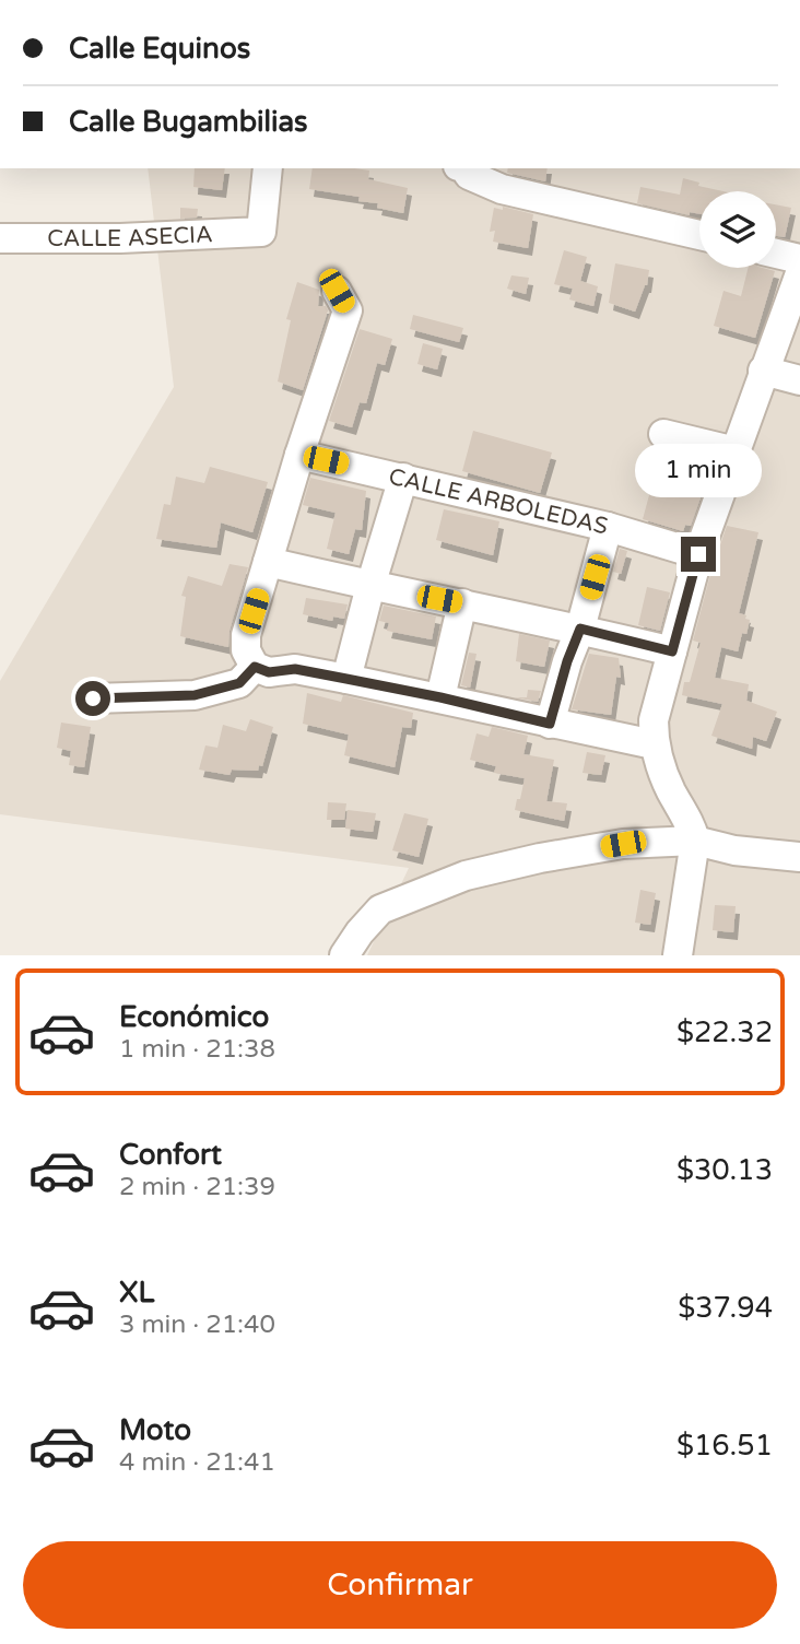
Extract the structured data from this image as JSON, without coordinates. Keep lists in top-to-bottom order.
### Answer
{
  "streets": {
    "street": ["CALLE ASECIA", "CALLE ARBOLEDAS"]
  },
  "page": {
    "banner": ["Calle Equinos", "Calle Bugambilias"],
    "bubble": "1 min",
    "list": [
      {
        "name": "Económico",
        "note": "1 min · 21:38",
        "value": "$22.32"
      },
      {
        "name": "Confort",
        "note": "2 min · 21:39",
        "value": "$30.13"
      },
      {
        "name": "XL",
        "note": "3 min · 21:40",
        "value": "$37.94"
      },
      {
        "name": "Moto",
        "note": "4 min · 21:41",
        "value": "$16.51"
      }
    ],
    "buttons": "Confirmar"
  }
}
